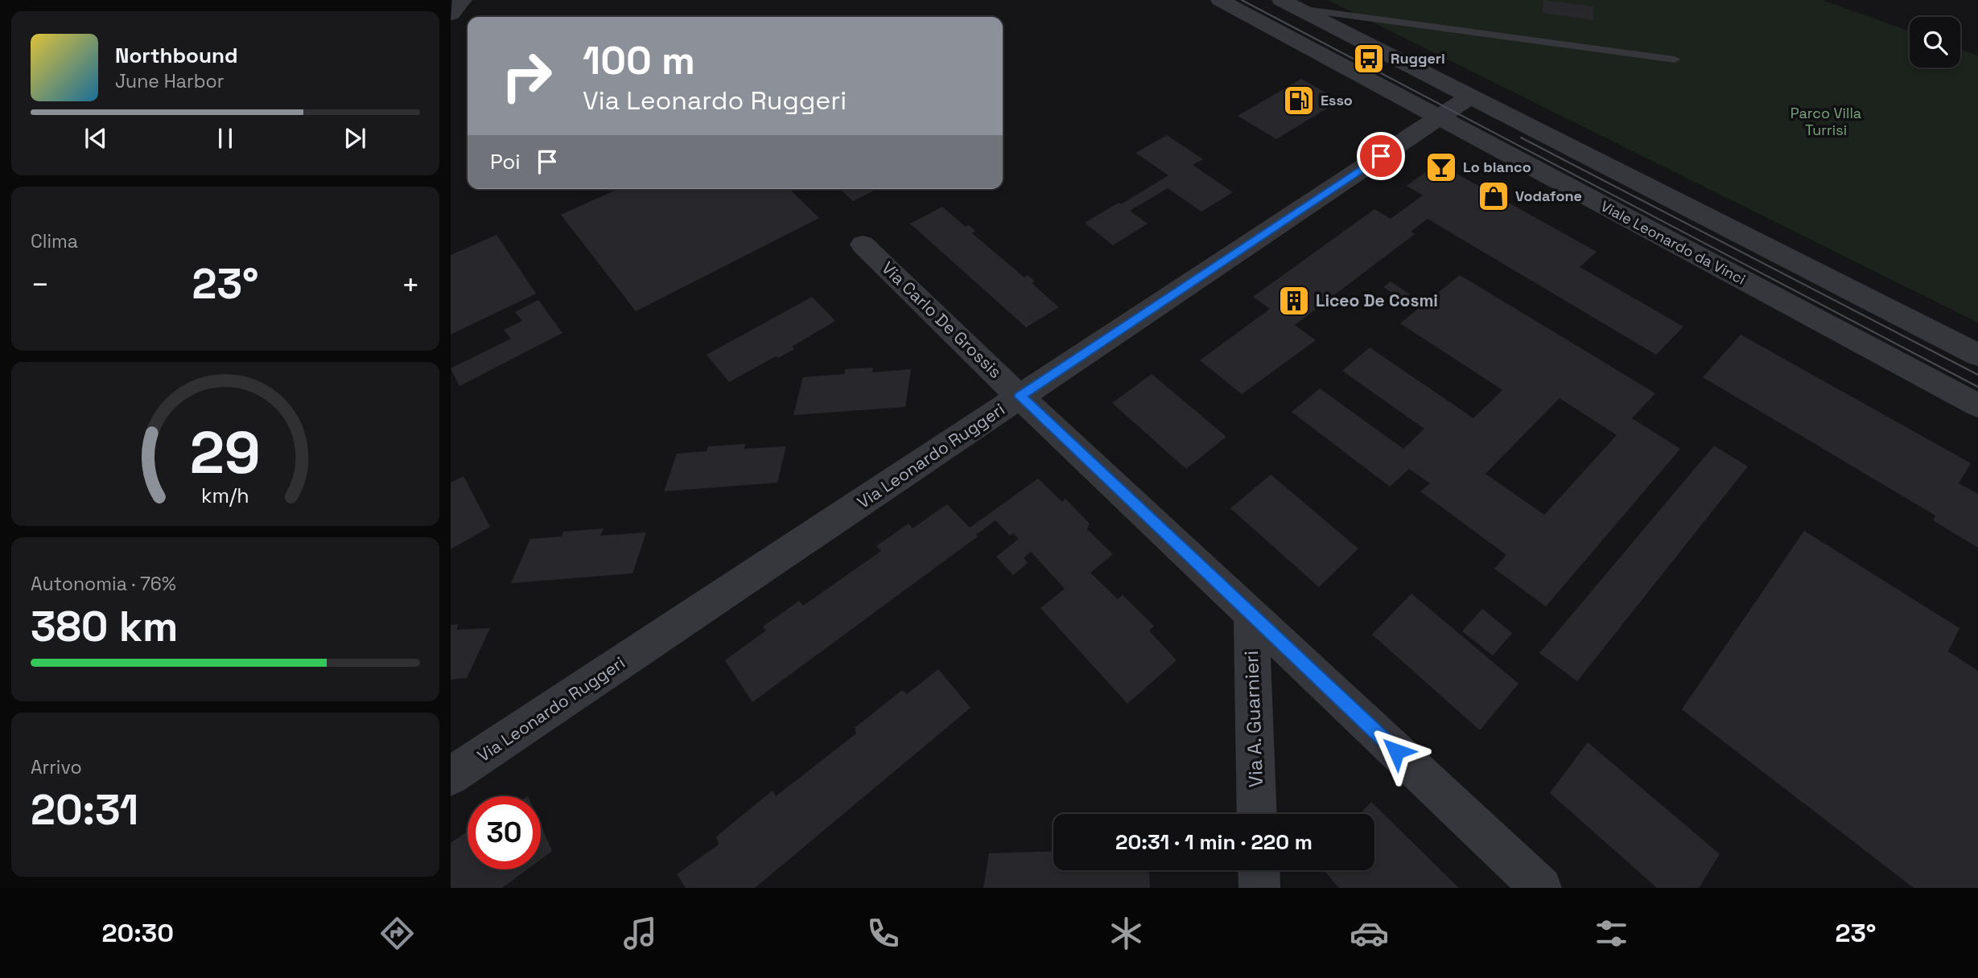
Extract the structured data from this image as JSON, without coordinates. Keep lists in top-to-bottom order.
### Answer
{
  "streets": {
    "street": [
      "Viale Leonardo da Vinci",
      "Via Carlo De Grossis",
      "Via Leonardo Ruggeri",
      "Via A. Guarnieri"
    ]
  },
  "crossings": [
    ["Viale Leonardo da Vinci", "Via Leonardo Ruggeri"],
    ["Via Carlo De Grossis", "Via Leonardo Ruggeri"],
    ["Via Carlo De Grossis", "Via A. Guarnieri"]
  ],
  "parks": ["Parco Villa Turrisi"],
  "places": {
    "bus stop": ["Ruggeri"],
    "fuel station": ["Esso"],
    "bar": ["Lo bianco"],
    "shop": ["Vodafone"],
    "building": ["Liceo De Cosmi"]
  },
  "page": {
    "turn": ["100 m", "Via Leonardo Ruggeri"],
    "song": ["Northbound", "June Harbor"],
    "then": "Poi",
    "tile": [
      "Clima",
      ["Autonomia · 76%", "380 km"],
      ["Arrivo", "20:31"]
    ],
    "heat": ["−", "23°", "+"],
    "limit": "30",
    "trip": "20:31 · 1 min · 220 m",
    "tabs": ["20:30", "23°"],
    "gauge": ["29", "km/h"]
  }
}
